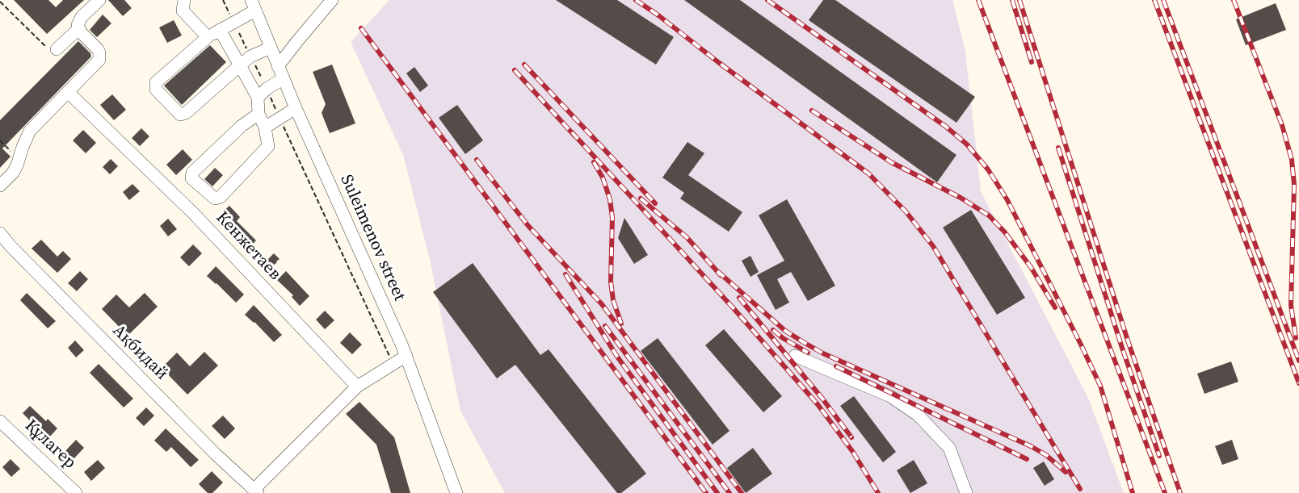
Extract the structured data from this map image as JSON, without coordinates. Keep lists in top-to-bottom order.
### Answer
{
  "streets": {
    "street": [
      "Suleimenov street",
      "Кенжетаев",
      "Ақбидай",
      "Құлагер"
    ]
  }
}
